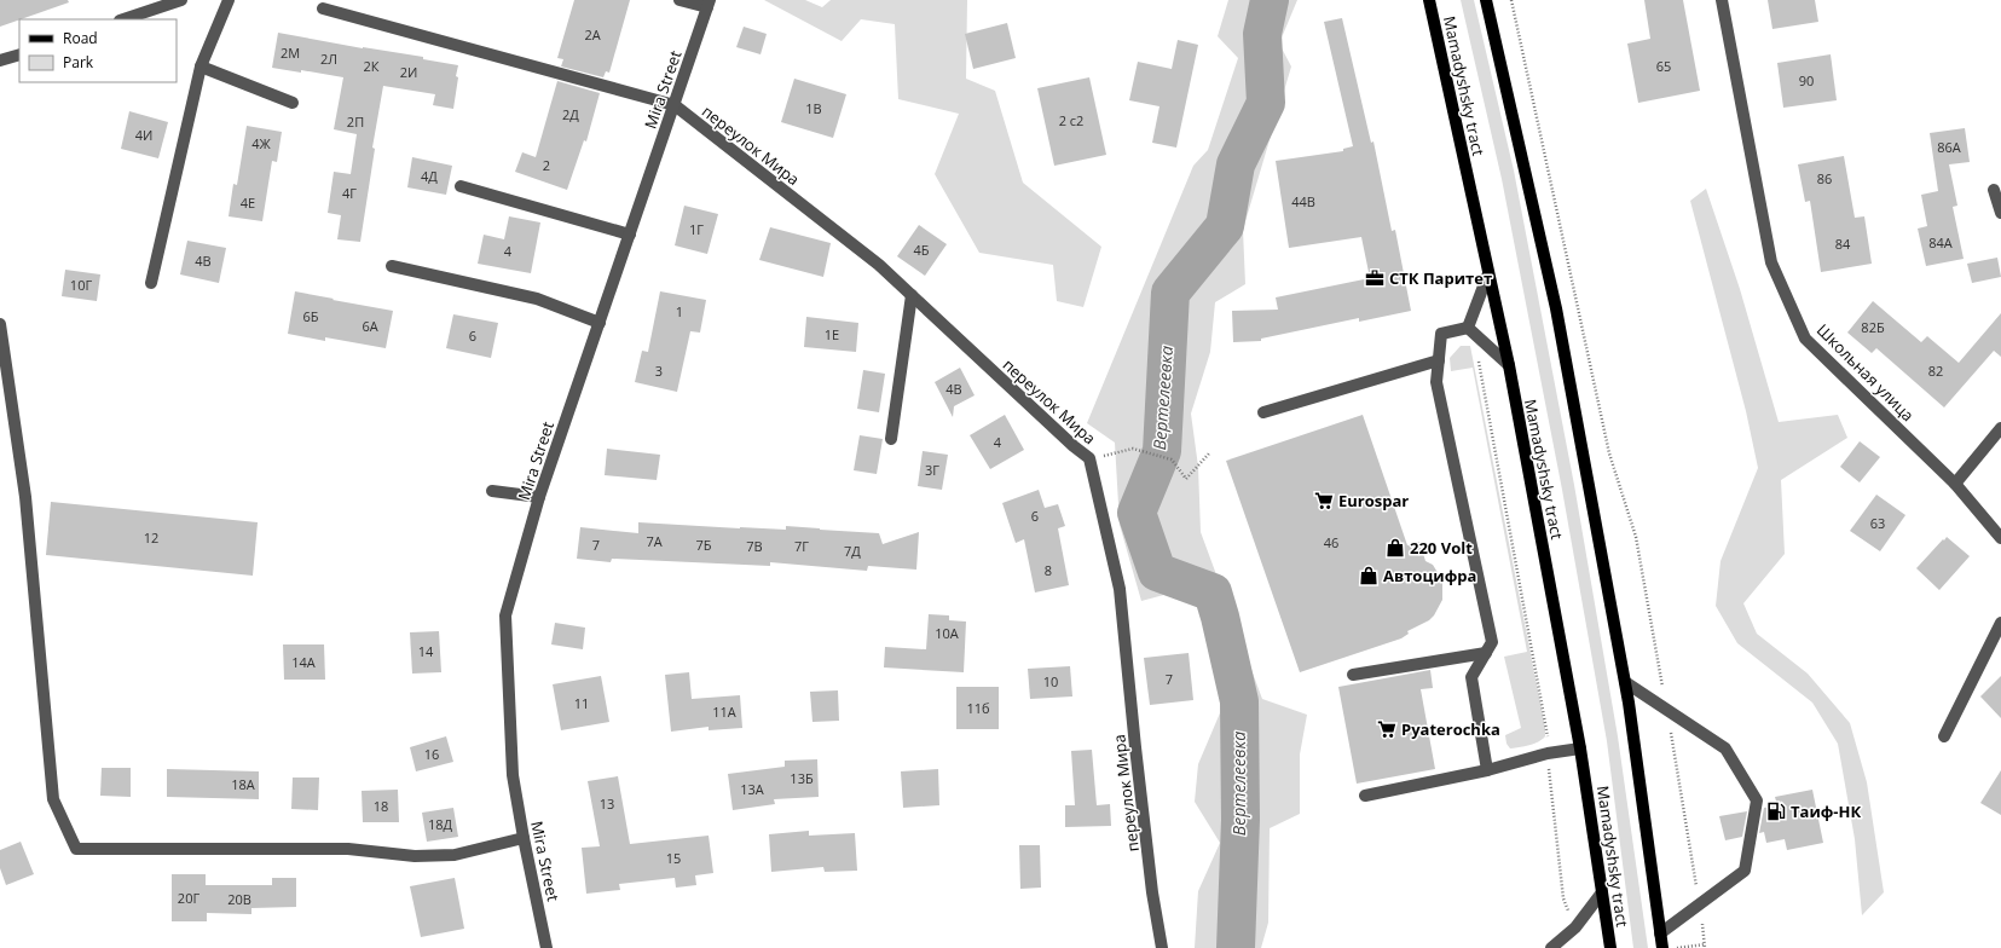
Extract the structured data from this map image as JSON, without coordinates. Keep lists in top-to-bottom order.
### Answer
{
  "streets": {
    "main road": ["Mamadyshsky tract"],
    "street": ["Mira Street", "переулок Мира", "Школьная улица"]
  },
  "crossings": [
    ["Mira Street", "переулок Мира"]
  ],
  "water": ["Вертелеевка"],
  "places": {
    "office": ["СТК Паритет"],
    "supermarket": ["Eurospar", "Pyaterochka"],
    "shop": ["220 Volt", "Автоцифра"],
    "fuel station": ["Таиф-НК"]
  },
  "house_numbers": [
    "2А",
    "2М",
    "2Л",
    "2К",
    "65",
    "2И",
    "90",
    "1В",
    "2Д",
    "2 с2",
    "2П",
    "4И",
    "4Ж",
    "86А",
    "2",
    "4Д",
    "86",
    "4Г",
    "44В",
    "4Е",
    "1Г",
    "84А",
    "84",
    "4Б",
    "4",
    "4В",
    "10Г",
    "1",
    "6Б",
    "6А",
    "82Б",
    "1Е",
    "6",
    "3",
    "82",
    "4В",
    "4",
    "3Г",
    "6",
    "63",
    "12",
    "7А",
    "46",
    "7",
    "7Б",
    "7В",
    "7Г",
    "7Д",
    "8",
    "10А",
    "14",
    "14А",
    "7",
    "10",
    "11",
    "11б",
    "11А",
    "16",
    "13Б",
    "18А",
    "13А",
    "13",
    "18",
    "18Д",
    "15",
    "20Г",
    "20В"
  ],
  "legend": ["Road", "Park"]
}
